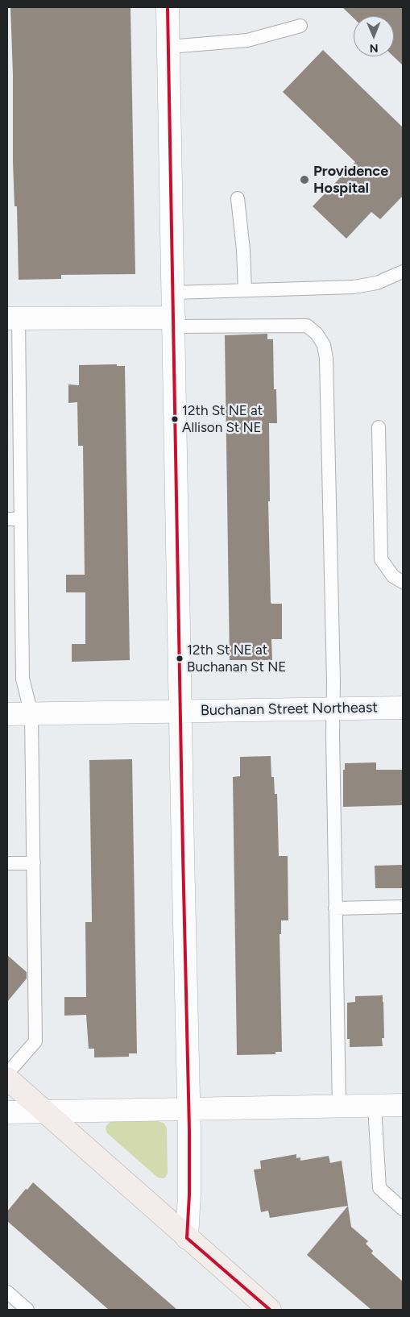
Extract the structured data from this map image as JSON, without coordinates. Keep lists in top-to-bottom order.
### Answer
{
  "streets": {
    "street": ["Buchanan Street Northeast"]
  },
  "places": ["Providence Hospital", "12th St NE at Allison St NE", "12th St NE at Buchanan St NE"],
  "north": "bottom"
}
